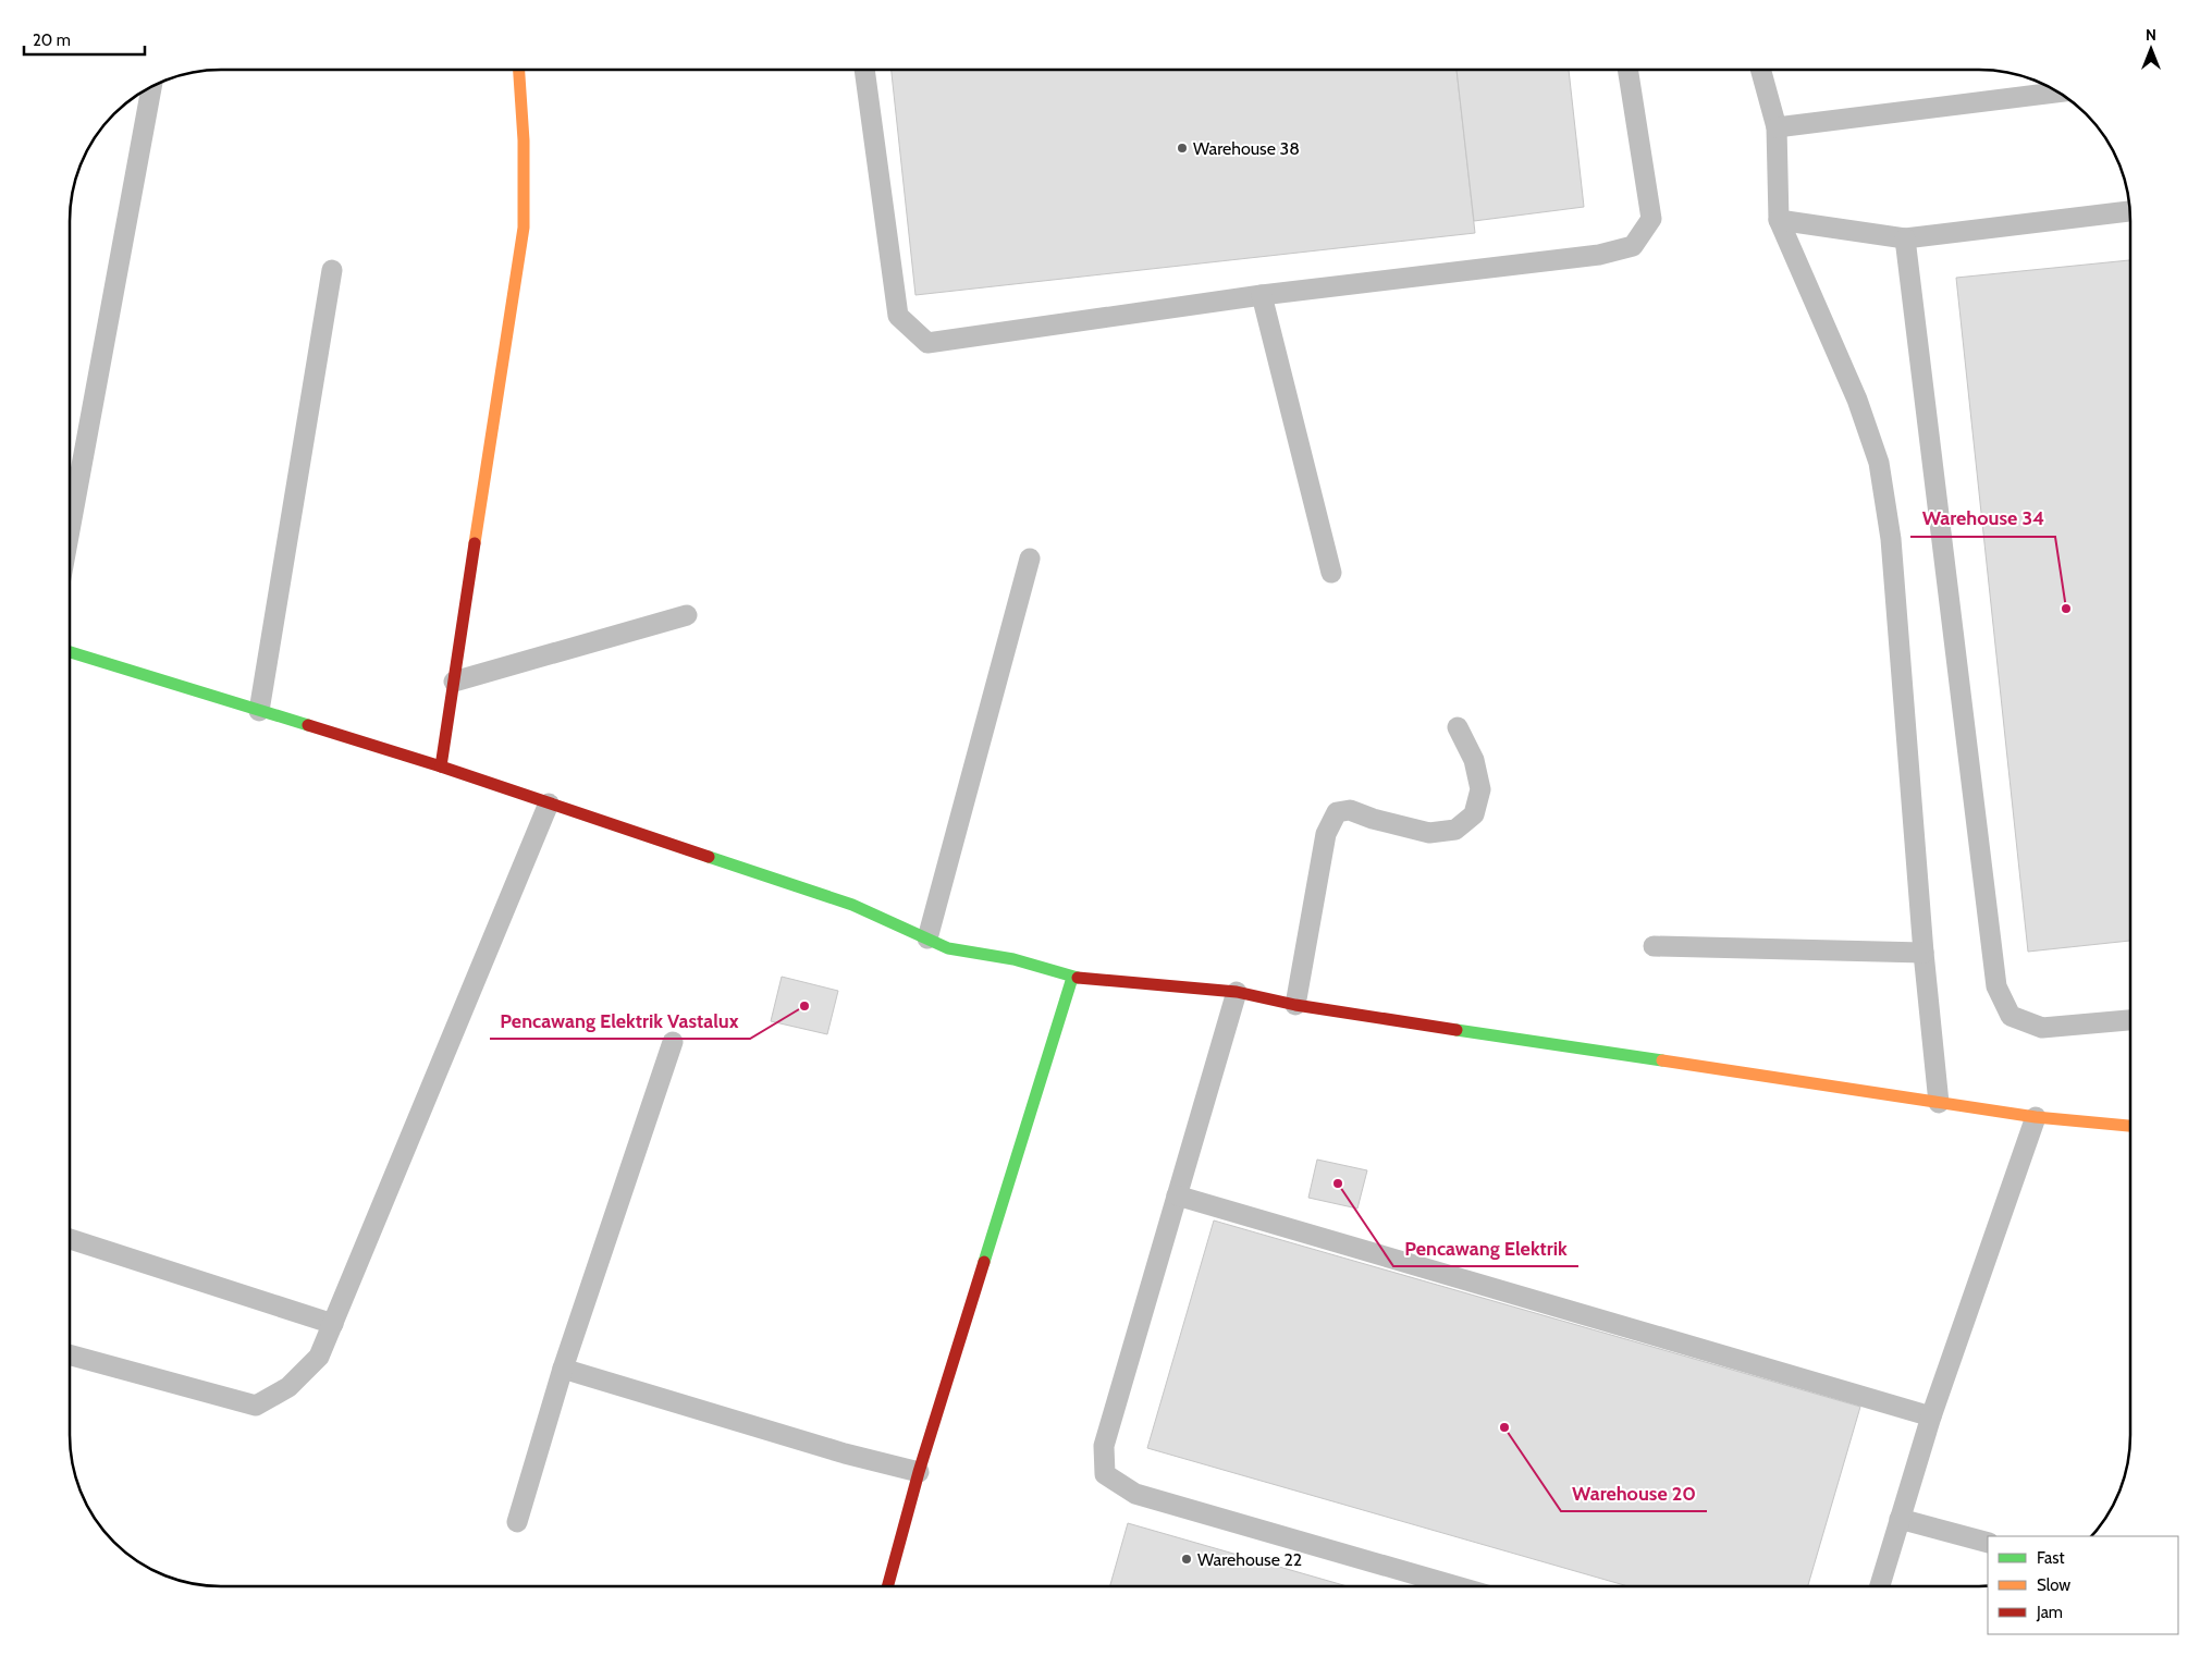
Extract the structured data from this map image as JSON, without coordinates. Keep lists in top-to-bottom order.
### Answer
{
  "places": [
    "Warehouse 38",
    "Warehouse 34",
    "Pencawang Elektrik Vastalux",
    "Pencawang Elektrik",
    "Warehouse 20",
    "Warehouse 22"
  ],
  "legend": ["Fast", "Slow", "Jam"],
  "scale_bar": "20 m",
  "north": "top"
}
